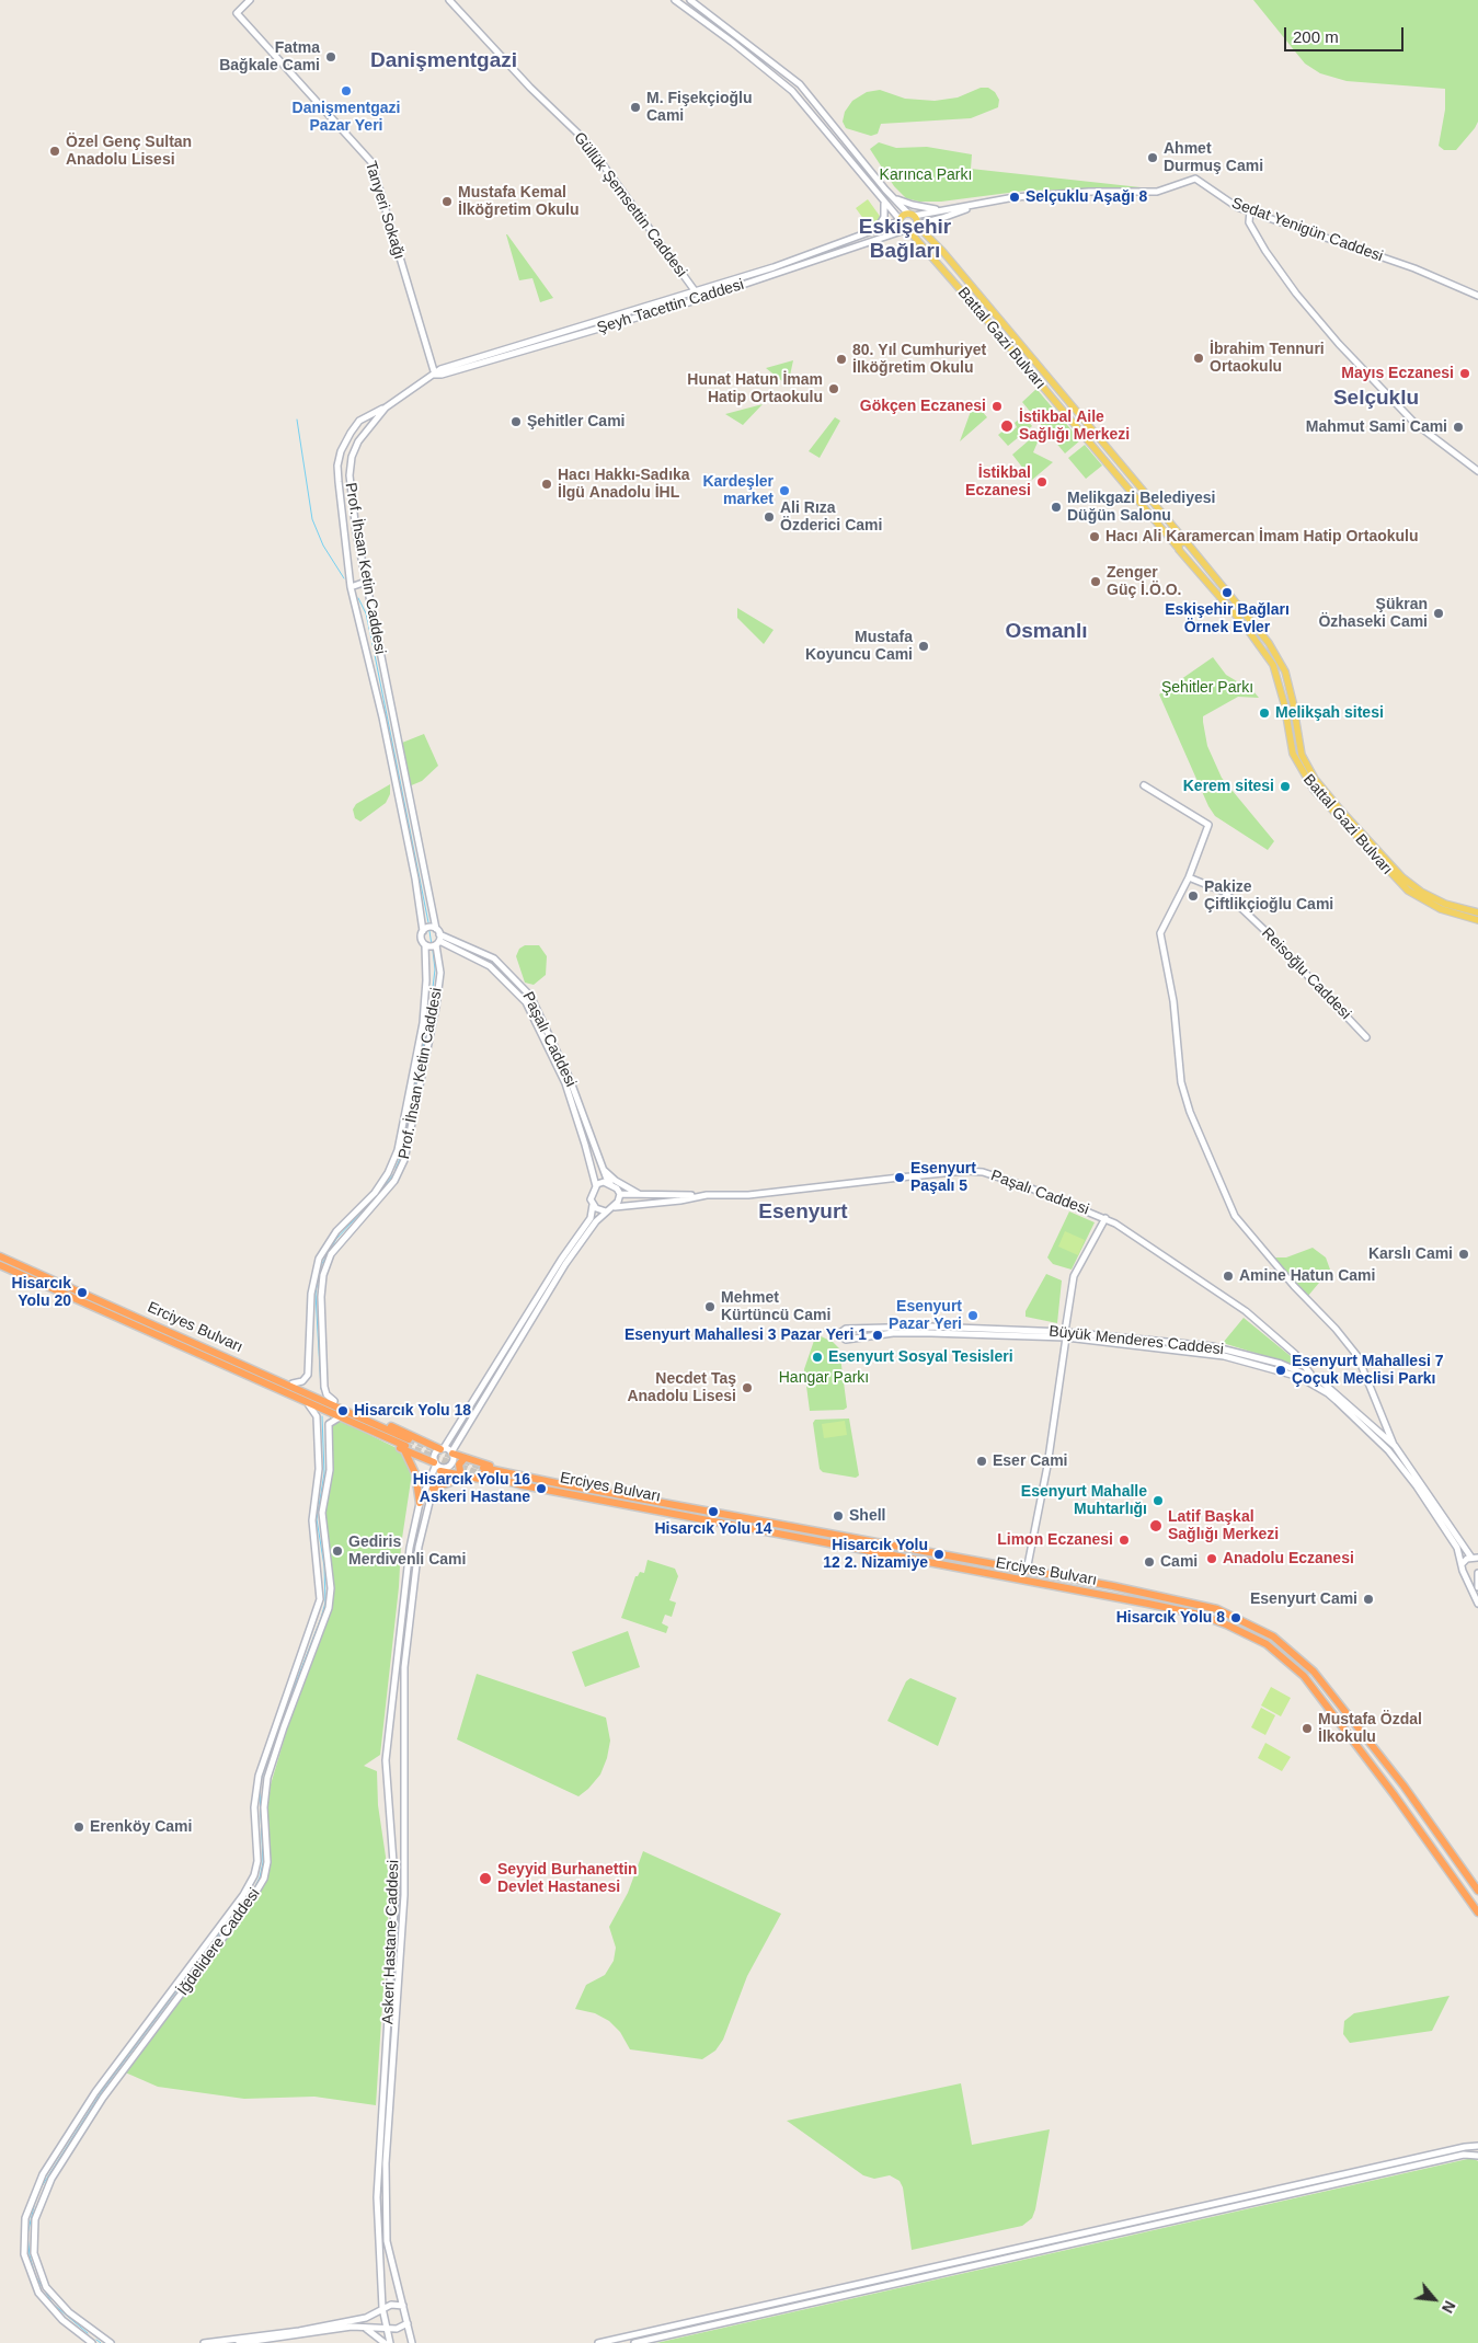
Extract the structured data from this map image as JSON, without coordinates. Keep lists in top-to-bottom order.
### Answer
{
  "streets": {
    "highway": ["Erciyes Bulvarı"],
    "main road": ["Battal Gazi Bulvarı"],
    "street": [
      "Güllük Şemsettin Caddesi",
      "Tanyeri Sokağı",
      "Sedat Yenigün Caddesi",
      "Şeyh Tacettin Caddesi",
      "Prof. İhsan Ketin Caddesi",
      "Reisoğlu Caddesi",
      "Paşalı Caddesi",
      "Büyük Menderes Caddesi",
      "İğdelidere Caddesi",
      "Askeri Hastane Caddesi"
    ]
  },
  "crossings": [
    ["Güllük Şemsettin Caddesi", "Şeyh Tacettin Caddesi"],
    ["Tanyeri Sokağı", "Şeyh Tacettin Caddesi"],
    ["Şeyh Tacettin Caddesi", "Battal Gazi Bulvarı"],
    ["Şeyh Tacettin Caddesi", "Prof. İhsan Ketin Caddesi"],
    ["Prof. İhsan Ketin Caddesi", "Paşalı Caddesi"],
    ["Paşalı Caddesi", "Büyük Menderes Caddesi"]
  ],
  "districts": [
    "Danişmentgazi",
    "Eskişehir Bağları",
    "Selçuklu",
    "Osmanlı",
    "Esenyurt"
  ],
  "parks": ["Karınca Parkı", "Şehitler Parkı", "Hangar Parkı"],
  "places": [
    "Fatma Bağkale Cami",
    "Danişmentgazi Pazar Yeri",
    "M. Fişekçioğlu Cami",
    "Özel Genç Sultan Anadolu Lisesi",
    "Ahmet Durmuş Cami",
    "Selçuklu Aşağı 8",
    "Mustafa Kemal İlköğretim Okulu",
    "İbrahim Tennuri Ortaokulu",
    "80. Yıl Cumhuriyet İlköğretim Okulu",
    "Mayıs Eczanesi",
    "Hunat Hatun İmam Hatip Ortaokulu",
    "Gökçen Eczanesi",
    "Şehitler Cami",
    "İstikbal Aile Sağlığı Merkezi",
    "Mahmut Sami Cami",
    "İstikbal Eczanesi",
    "Hacı Hakkı-Sadıka İlgü Anadolu İHL",
    "Kardeşler market",
    "Melikgazi Belediyesi Düğün Salonu",
    "Ali Rıza Özderici Cami",
    "Hacı Ali Karamercan İmam Hatip Ortaokulu",
    "Zenger Güç İ.Ö.O.",
    "Eskişehir Bağları Örnek Evler",
    "Şükran Özhaseki Cami",
    "Mustafa Koyuncu Cami",
    "Melikşah sitesi",
    "Kerem sitesi",
    "Pakize Çiftlikçioğlu Cami",
    "Esenyurt Paşalı 5",
    "Karslı Cami",
    "Amine Hatun Cami",
    "Hisarcık Yolu 20",
    "Mehmet Kürtüncü Cami",
    "Esenyurt Pazar Yeri",
    "Esenyurt Mahallesi 3 Pazar Yeri 1",
    "Esenyurt Sosyal Tesisleri",
    "Esenyurt Mahallesi 7 Çoçuk Meclisi Parkı",
    "Necdet Taş Anadolu Lisesi",
    "Hisarcık Yolu 18",
    "Eser Cami",
    "Hisarcık Yolu 16 Askeri Hastane",
    "Esenyurt Mahalle Muhtarlığı",
    "Hisarcık Yolu 14",
    "Shell",
    "Latif Başkal Sağlığı Merkezi",
    "Limon Eczanesi",
    "Gediris Merdivenli Cami",
    "Hisarcık Yolu 12 2. Nizamiye",
    "Anadolu Eczanesi",
    "Cami",
    "Esenyurt Cami",
    "Hisarcık Yolu 8",
    "Mustafa Özdal İlkokulu",
    "Erenköy Cami",
    "Seyyid Burhanettin Devlet Hastanesi"
  ],
  "scale_bar": "200 m",
  "north": "bottom right"
}
